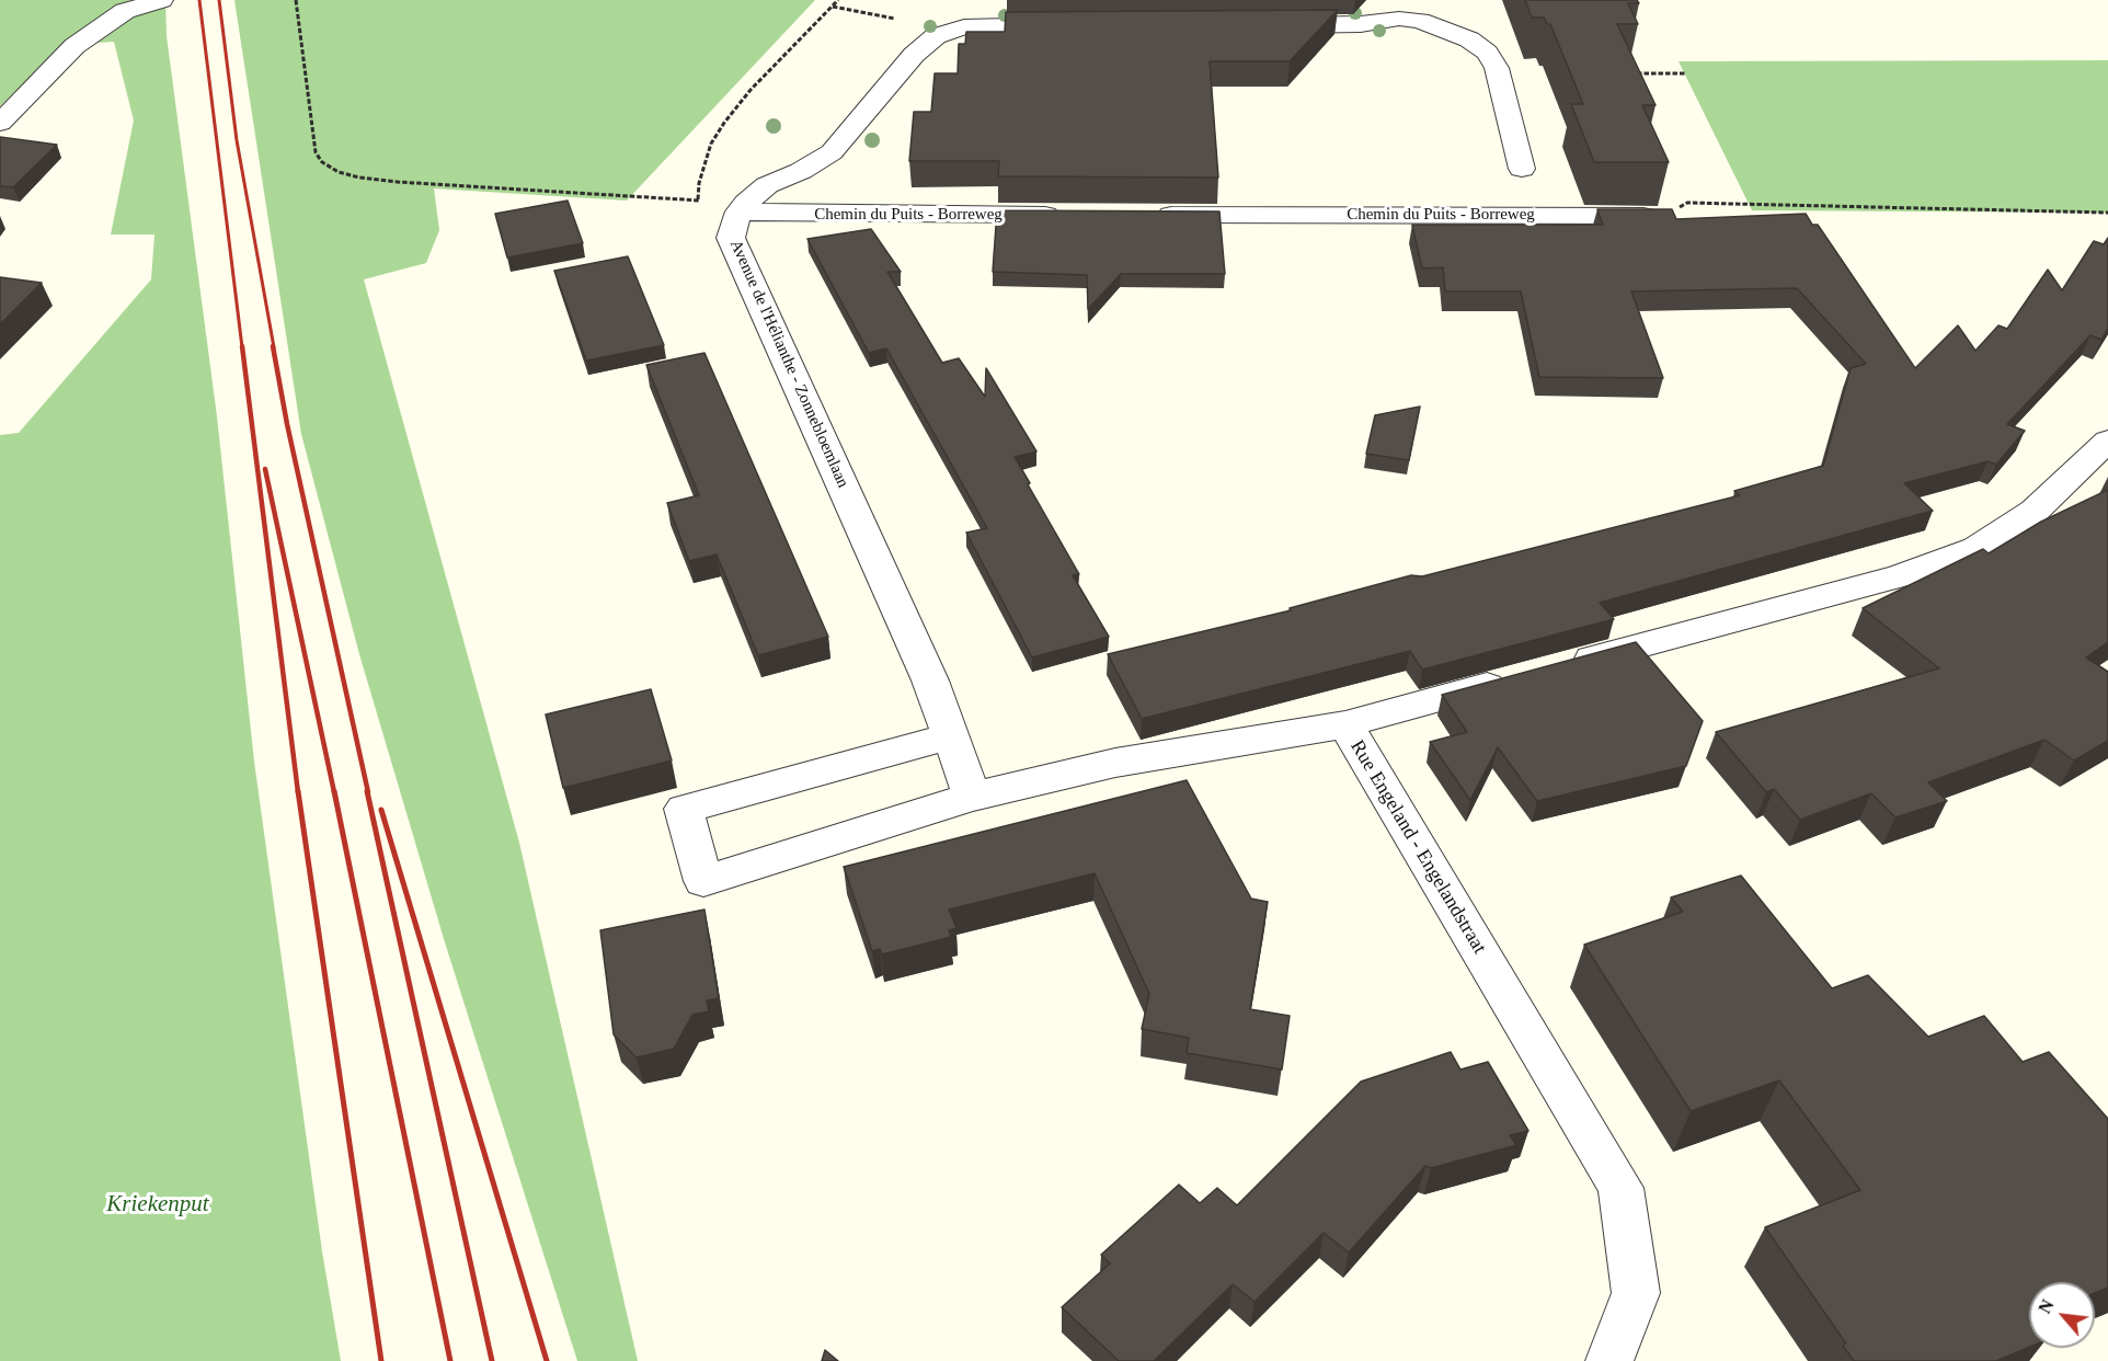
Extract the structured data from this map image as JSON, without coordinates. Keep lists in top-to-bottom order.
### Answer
{
  "streets": {
    "street": ["Chemin du Puits - Borreweg", "Avenue de l'Hélianthe - Zonnebloemlaan", "Rue Engeland - Engelandstraat"]
  },
  "crossings": [
    ["Chemin du Puits - Borreweg", "Avenue de l'Hélianthe - Zonnebloemlaan"]
  ],
  "parks": ["Kriekenput"],
  "north": "top left"
}
